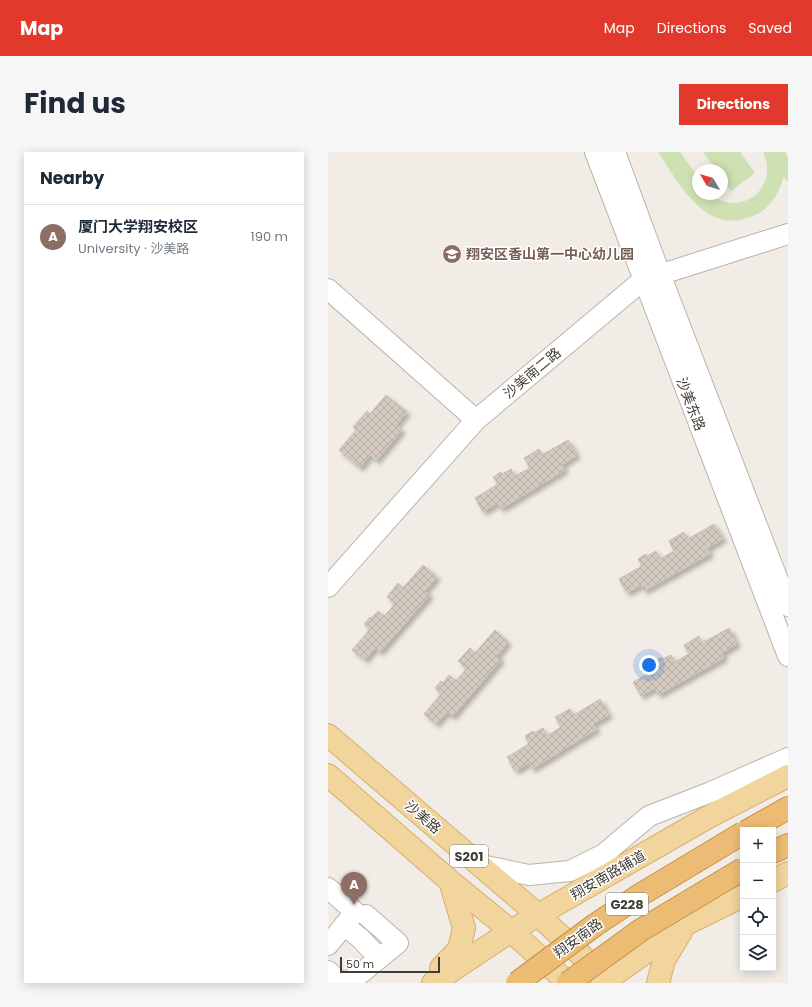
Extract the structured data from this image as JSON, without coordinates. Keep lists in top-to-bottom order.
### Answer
{
  "streets": {
    "highway": ["G228", "翔安南路"],
    "main road": ["沙美路", "S201", "翔安南路辅道"],
    "street": ["沙美南二路", "沙美东路"]
  },
  "crossings": [
    ["沙美南二路", "沙美东路"],
    ["沙美路", "S201"],
    ["沙美路", "翔安南路辅道"],
    ["S201", "翔安南路辅道"],
    ["S201", "G228"]
  ],
  "places": {
    "school or university": ["翔安区香山第一中心幼儿园"]
  },
  "scale_bar": "50 m",
  "north": "top left",
  "page": {
    "header": "Map",
    "nav": ["Map", "Directions", "Saved"],
    "title": "Find us",
    "buttons": "Directions",
    "heading": "Nearby",
    "list": [
      {
        "mark": "A",
        "name": "厦门大学翔安校区",
        "note": "University · 沙美路",
        "value": "190 m"
      }
    ],
    "map_buttons": ["+", "−"],
    "pins": "A",
    "scale": "50 m"
  }
}
